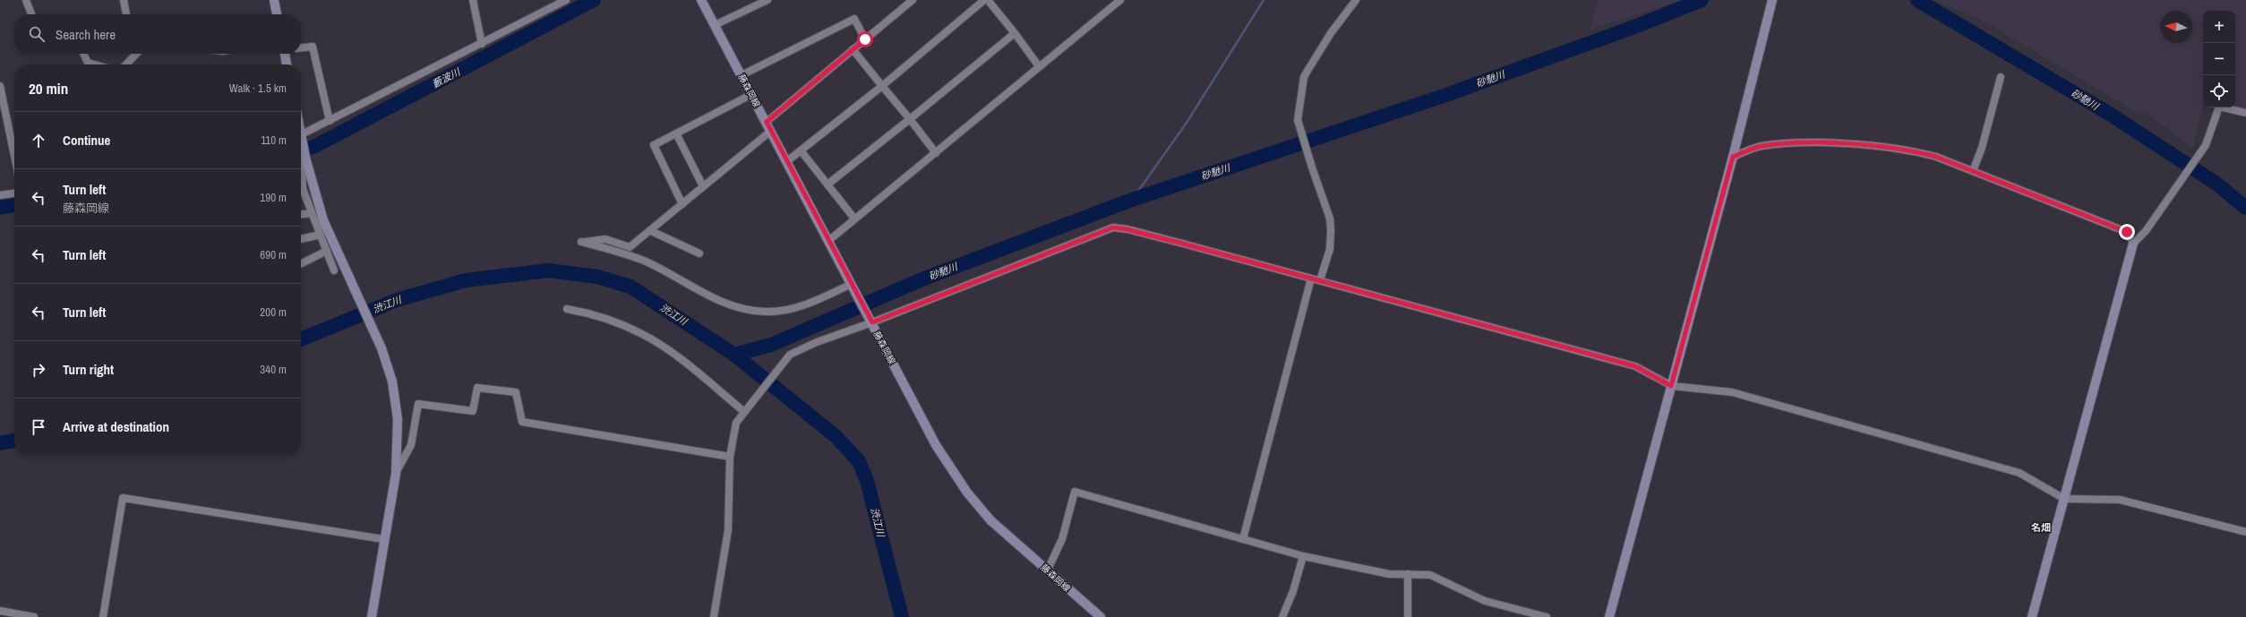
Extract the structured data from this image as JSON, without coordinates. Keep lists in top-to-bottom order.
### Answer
{
  "streets": {
    "street": ["藤森岡線"]
  },
  "districts": ["名畑"],
  "water": ["藪波川", "砂馳川", "渋江川"],
  "north": "left",
  "page": {
    "map_buttons": ["+", "−"],
    "search": "Search here",
    "heading": ["20 min", "Walk · 1.5 km"],
    "list": [
      ["Continue", "110 m"],
      ["Turn left", "藤森岡線", "190 m"],
      ["Turn left", "690 m"],
      ["Turn left", "200 m"],
      ["Turn right", "340 m"],
      "Arrive at destination"
    ]
  }
}
